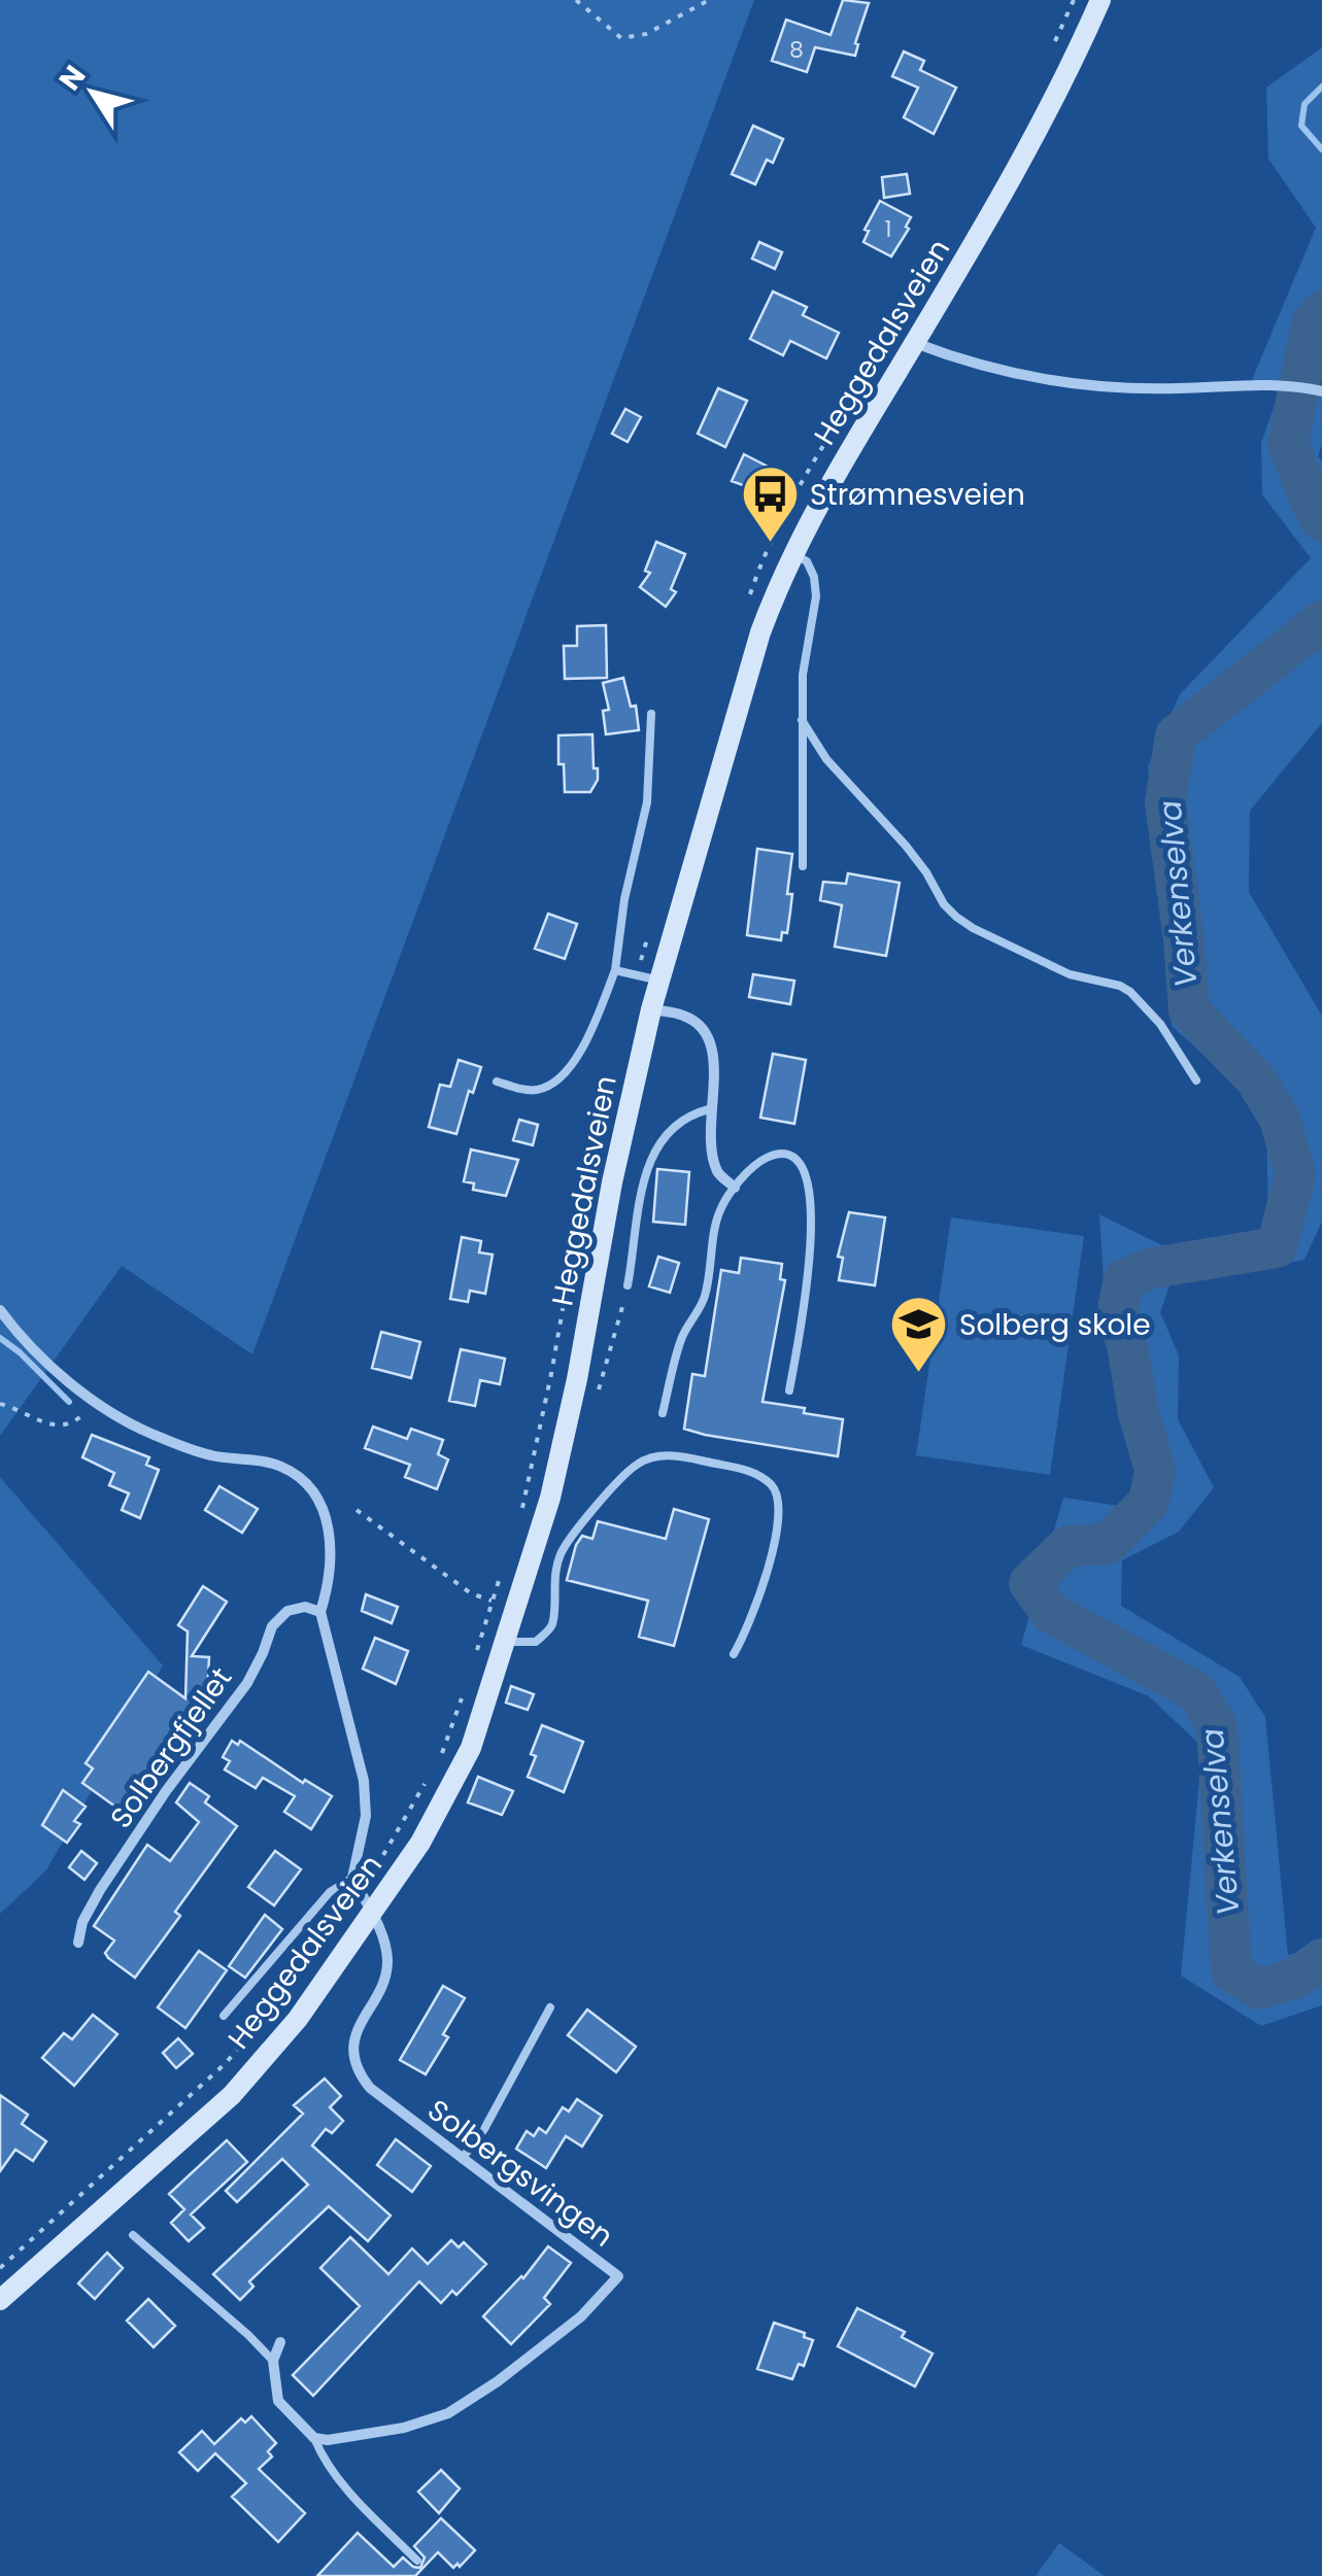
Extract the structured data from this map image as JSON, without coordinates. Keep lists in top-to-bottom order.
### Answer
{
  "streets": {
    "main road": ["Heggedalsveien"],
    "street": ["Solbergfjellet", "Solbergsvingen"]
  },
  "crossings": [
    ["Heggedalsveien", "Solbergsvingen"]
  ],
  "water": ["Verkenselva"],
  "places": {
    "bus stop": ["Strømnesveien"],
    "school or university": ["Solberg skole"]
  },
  "house_numbers": ["8", "1"],
  "north": "top left"
}
